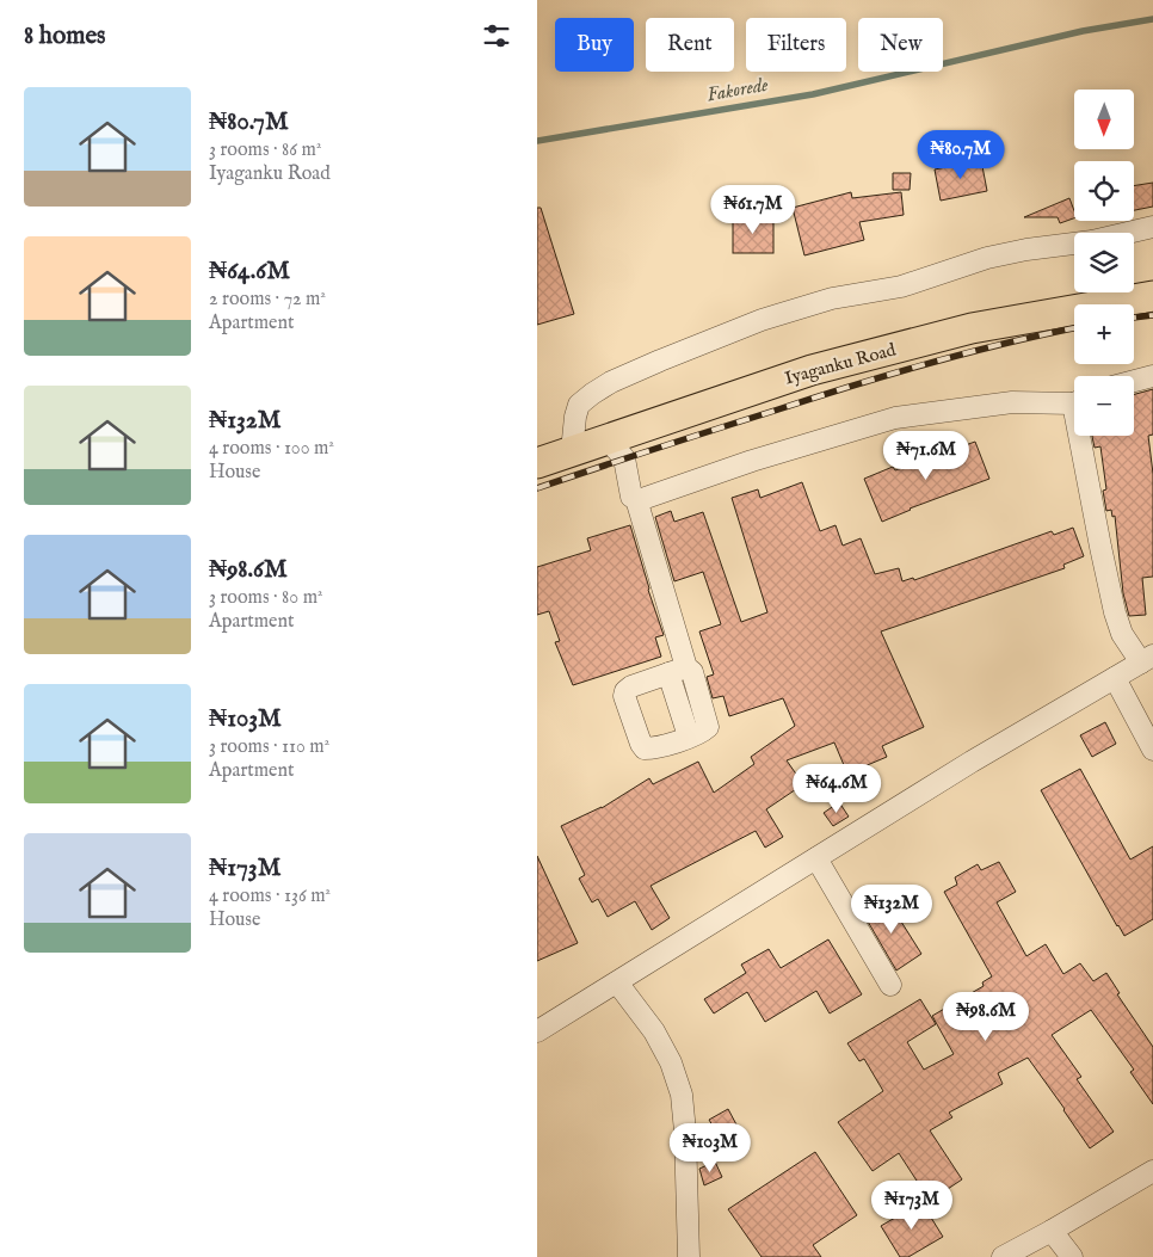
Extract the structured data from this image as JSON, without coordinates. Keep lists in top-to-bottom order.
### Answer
{
  "streets": {
    "highway": ["Iyaganku Road"]
  },
  "water": ["Fakorede"],
  "north": "bottom",
  "page": {
    "heading": "8 homes",
    "chip": [
      "Buy",
      "Rent",
      "Filters",
      "New"
    ],
    "list": [
      {
        "name": "₦80.7M",
        "note": "3 rooms · 86 m² · Iyaganku Road"
      },
      {
        "name": "₦64.6M",
        "note": "2 rooms · 72 m² · Apartment"
      },
      {
        "name": "₦132M",
        "note": "4 rooms · 100 m² · House"
      },
      {
        "name": "₦98.6M",
        "note": "3 rooms · 80 m² · Apartment"
      },
      {
        "name": "₦103M",
        "note": "3 rooms · 110 m² · Apartment"
      },
      {
        "name": "₦173M",
        "note": "4 rooms · 136 m² · House"
      }
    ],
    "map_buttons": ["+", "−"],
    "price": [
      "₦80.7M",
      "₦61.7M",
      "₦71.6M",
      "₦64.6M",
      "₦132M",
      "₦98.6M",
      "₦103M",
      "₦173M"
    ]
  }
}
